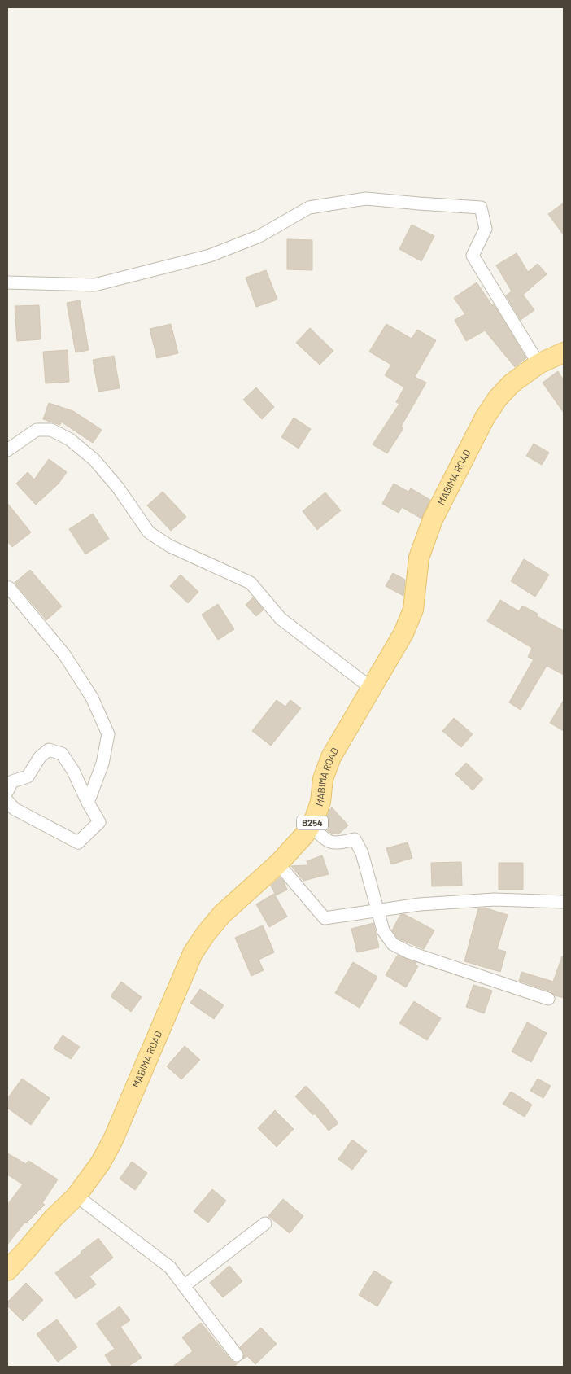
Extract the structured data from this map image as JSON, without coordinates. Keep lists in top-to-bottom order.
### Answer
{
  "streets": {
    "main road": ["MABIMA ROAD", "B254"]
  }
}
